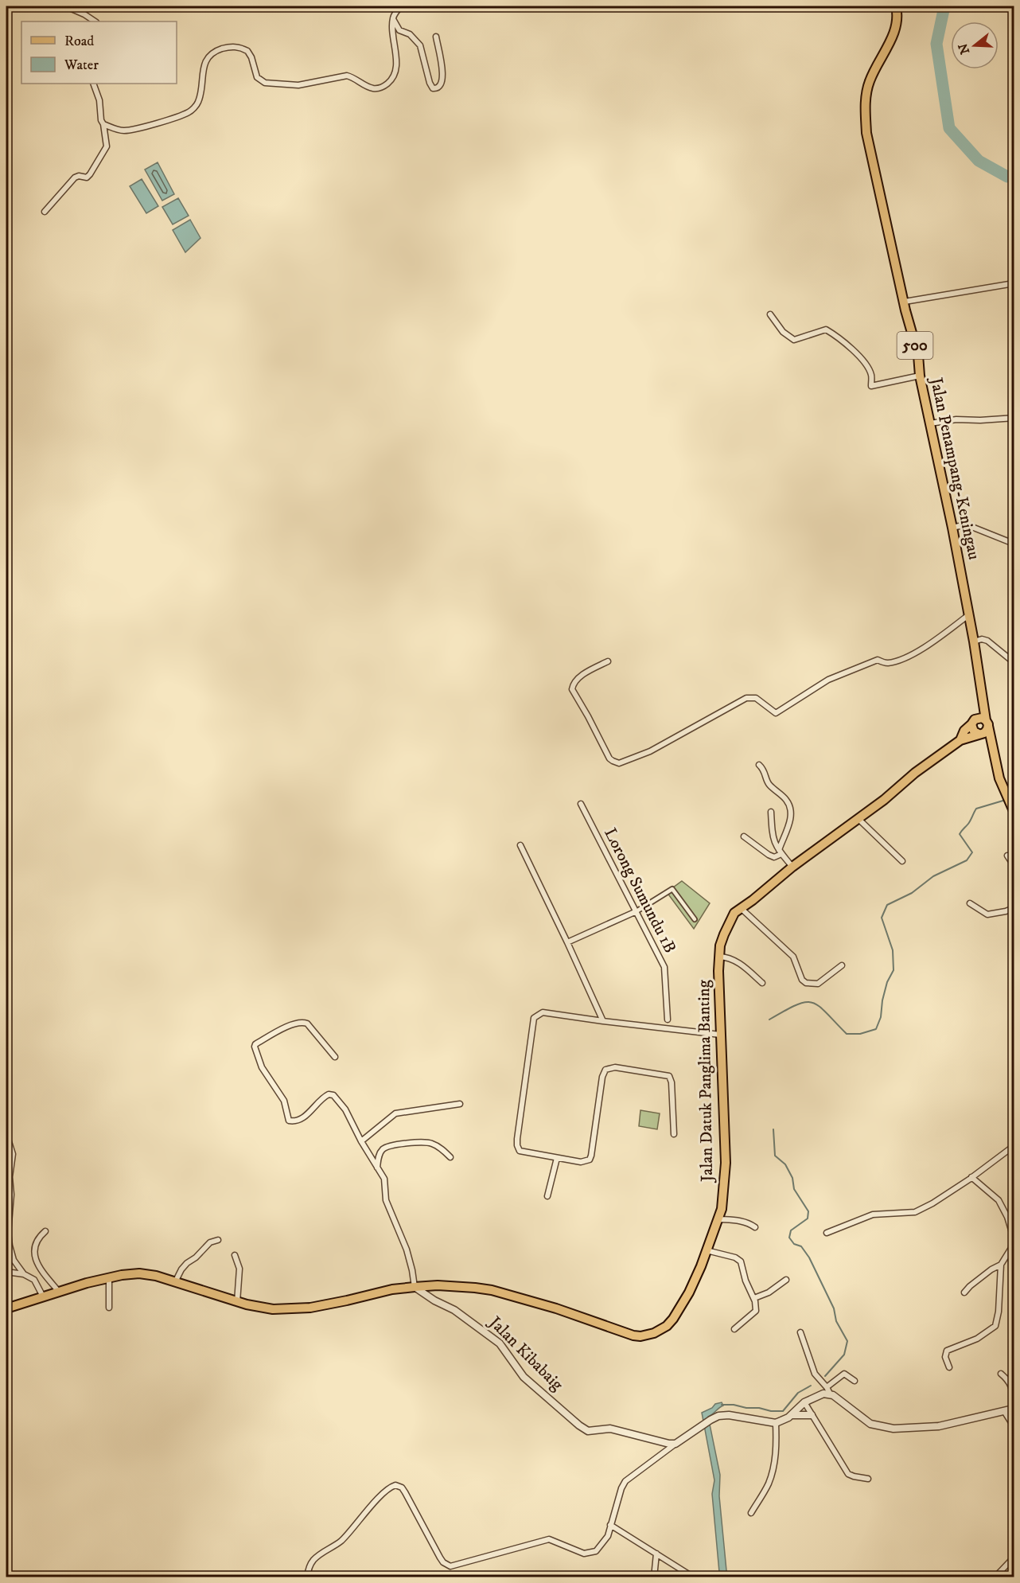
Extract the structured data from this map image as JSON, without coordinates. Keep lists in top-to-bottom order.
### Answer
{
  "streets": {
    "main road": ["500", "Jalan Penampang-Keningau", "Jalan Datuk Panglima Banting"],
    "street": ["Lorong Sumundu 1B", "Jalan Kibabaig"]
  },
  "crossings": [
    ["500", "Jalan Penampang-Keningau"],
    ["500", "Jalan Datuk Panglima Banting"],
    ["Jalan Penampang-Keningau", "Jalan Datuk Panglima Banting"],
    ["Jalan Datuk Panglima Banting", "Jalan Kibabaig"]
  ],
  "legend": ["Road", "Water"],
  "north": "left"
}
